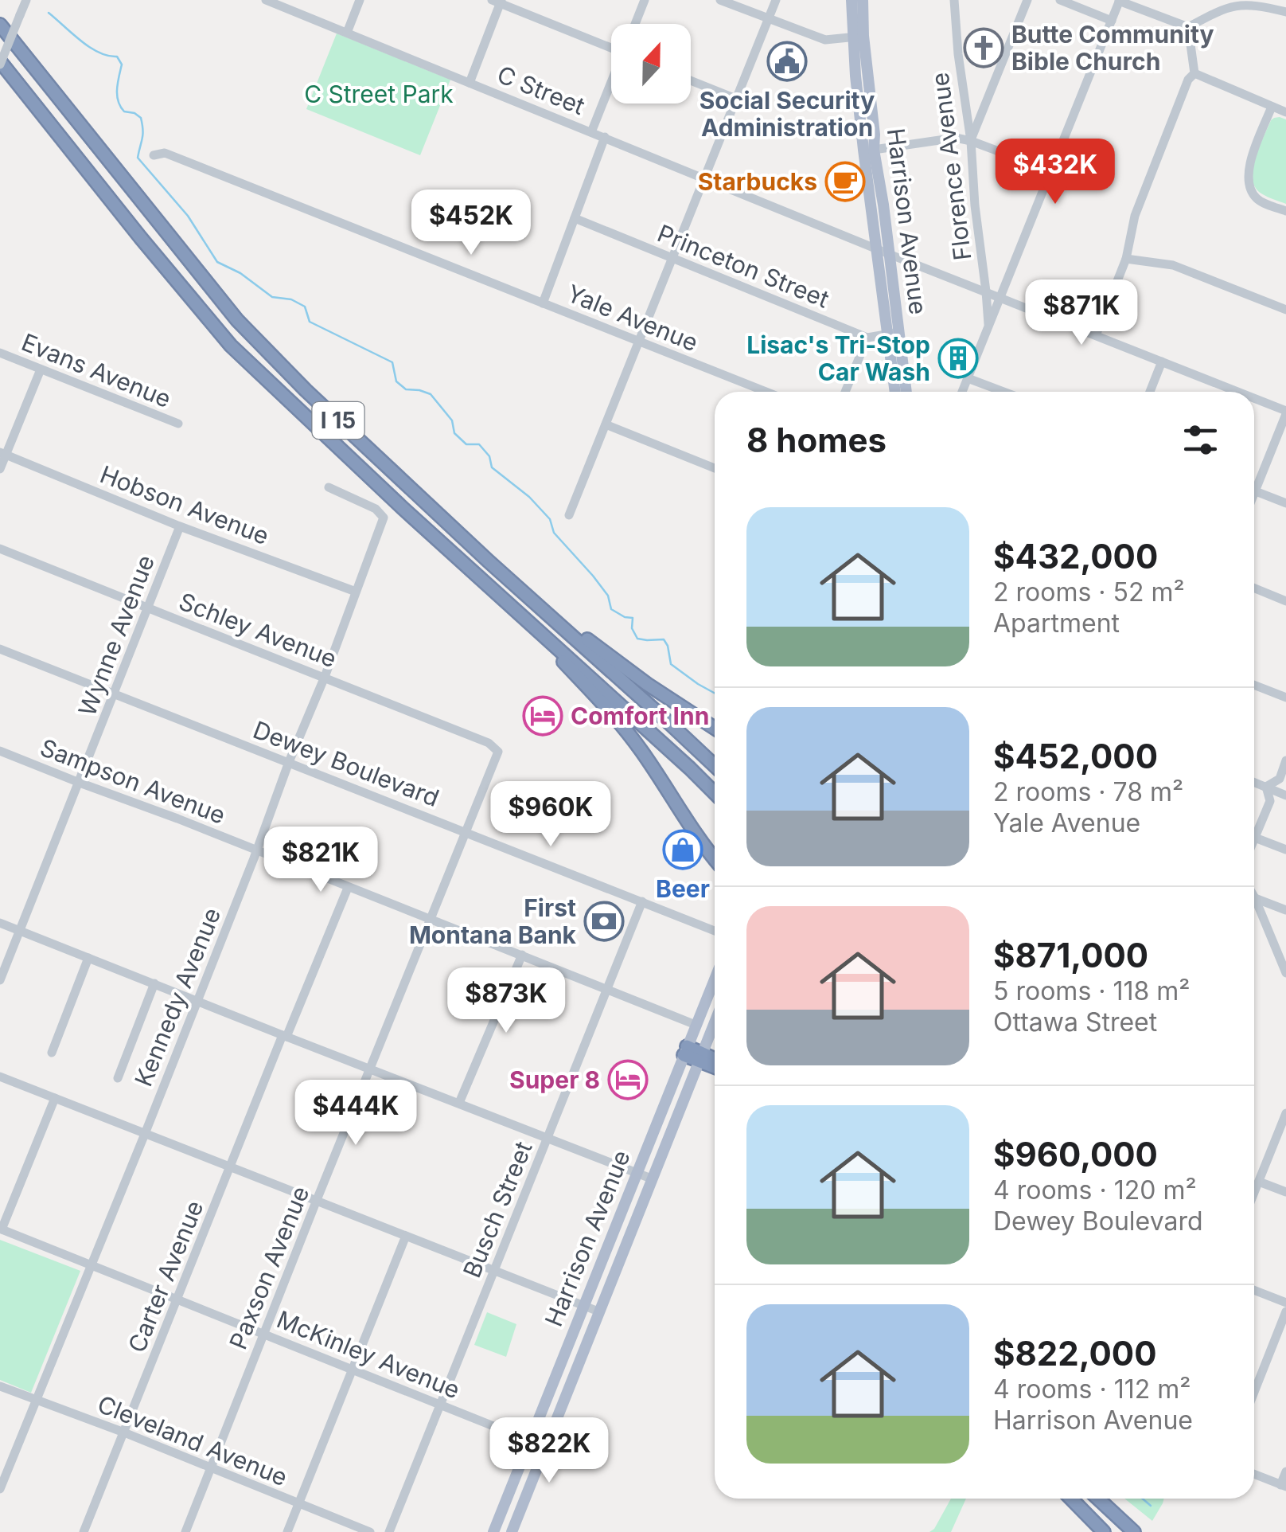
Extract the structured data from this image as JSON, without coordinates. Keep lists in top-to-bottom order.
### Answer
{
  "streets": {
    "highway": ["I 15"],
    "main road": ["Harrison Avenue"],
    "street": [
      "C Street",
      "Florence Avenue",
      "Princeton Street",
      "Yale Avenue",
      "Evans Avenue",
      "Hobson Avenue",
      "Schley Avenue",
      "Wynne Avenue",
      "Dewey Boulevard",
      "Sampson Avenue",
      "Kennedy Avenue",
      "Busch Street",
      "Paxson Avenue",
      "Carter Avenue",
      "McKinley Avenue",
      "Cleveland Avenue"
    ]
  },
  "crossings": [
    ["C Street", "Florence Avenue"],
    ["C Street", "Harrison Avenue"],
    ["Harrison Avenue", "Sampson Avenue"],
    ["Harrison Avenue", "McKinley Avenue"],
    ["Hobson Avenue", "Wynne Avenue"],
    ["Hobson Avenue", "Kennedy Avenue"],
    ["Schley Avenue", "Wynne Avenue"],
    ["Schley Avenue", "Kennedy Avenue"],
    ["Schley Avenue", "Paxson Avenue"],
    ["Wynne Avenue", "Dewey Boulevard"],
    ["Wynne Avenue", "Sampson Avenue"],
    ["Dewey Boulevard", "Kennedy Avenue"],
    ["Dewey Boulevard", "Busch Street"],
    ["Dewey Boulevard", "Paxson Avenue"],
    ["Sampson Avenue", "Kennedy Avenue"],
    ["Sampson Avenue", "Busch Street"],
    ["Sampson Avenue", "Paxson Avenue"],
    ["Sampson Avenue", "Carter Avenue"],
    ["Kennedy Avenue", "McKinley Avenue"],
    ["Kennedy Avenue", "Cleveland Avenue"],
    ["Busch Street", "McKinley Avenue"],
    ["Paxson Avenue", "McKinley Avenue"],
    ["Paxson Avenue", "Cleveland Avenue"],
    ["Carter Avenue", "McKinley Avenue"],
    ["Carter Avenue", "Cleveland Avenue"]
  ],
  "parks": ["C Street Park"],
  "places": {
    "church": ["Butte Community Bible Church"],
    "public building": ["Social Security Administration"],
    "cafe": ["Starbucks"],
    "building": ["Lisac's Tri-Stop Car Wash"],
    "hotel": ["Comfort Inn", "Super 8"],
    "shop": ["Beer"],
    "bank": ["First Montana Bank"]
  },
  "north": "top",
  "page": {
    "price": [
      "$432K",
      "$452K",
      "$871K",
      "$960K",
      "$821K",
      "$873K",
      "$444K",
      "$822K"
    ],
    "heading": "8 homes",
    "list": [
      {
        "name": "$432,000",
        "note": "2 rooms · 52 m² · Apartment"
      },
      {
        "name": "$452,000",
        "note": "2 rooms · 78 m² · Yale Avenue"
      },
      {
        "name": "$871,000",
        "note": "5 rooms · 118 m² · Ottawa Street"
      },
      {
        "name": "$960,000",
        "note": "4 rooms · 120 m² · Dewey Boulevard"
      },
      {
        "name": "$822,000",
        "note": "4 rooms · 112 m² · Harrison Avenue"
      }
    ]
  }
}
